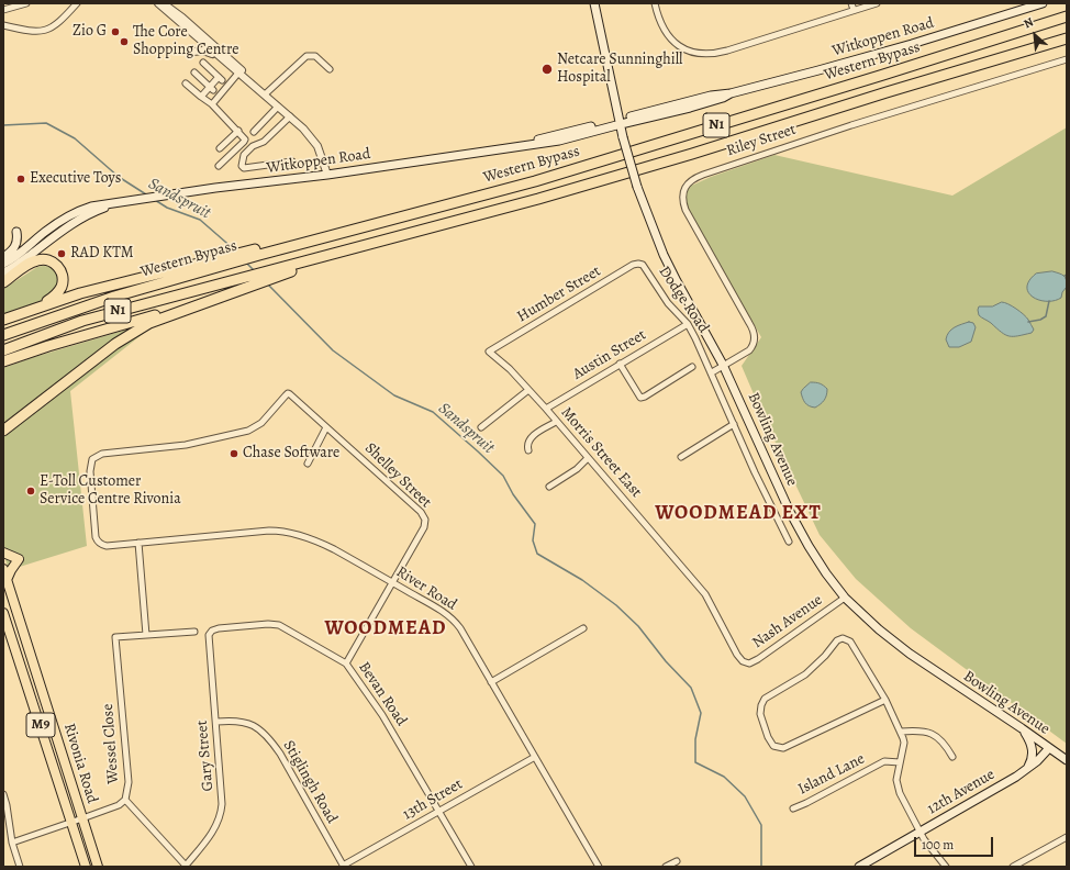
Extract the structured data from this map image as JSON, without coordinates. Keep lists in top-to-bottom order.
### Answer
{
  "streets": {
    "highway": ["Western Bypass", "N1"],
    "main road": [
      "Witkoppen Road",
      "Bowling Avenue",
      "M9",
      "Rivonia Road",
      "12th Avenue"
    ],
    "street": [
      "Riley Street",
      "Humber Street",
      "Dodge Road",
      "Austin Street",
      "Morris Street East",
      "Shelley Street",
      "River Road",
      "Nash Avenue",
      "Bevan Road",
      "Wessel Close",
      "Gary Street",
      "Island Lane",
      "Stiglingh Road",
      "13th Street"
    ]
  },
  "crossings": [
    ["Witkoppen Road", "Bowling Avenue"],
    ["Western Bypass", "N1"],
    ["Riley Street", "Dodge Road"],
    ["Riley Street", "Bowling Avenue"],
    ["Humber Street", "Dodge Road"],
    ["Humber Street", "Morris Street East"],
    ["Dodge Road", "Austin Street"],
    ["Austin Street", "Morris Street East"],
    ["Bowling Avenue", "Nash Avenue"],
    ["Bowling Avenue", "12th Avenue"],
    ["Morris Street East", "Nash Avenue"],
    ["Shelley Street", "River Road"],
    ["Shelley Street", "Bevan Road"],
    ["River Road", "13th Street"],
    ["Bevan Road", "Gary Street"],
    ["Bevan Road", "13th Street"],
    ["Wessel Close", "Rivonia Road"],
    ["Gary Street", "Stiglingh Road"],
    ["Stiglingh Road", "13th Street"]
  ],
  "districts": ["WOODMEAD EXT", "WOODMEAD"],
  "water": ["Sandspruit"],
  "places": [
    "Zio G",
    "The Core Shopping Centre",
    "Netcare Sunninghill Hospital",
    "Executive Toys",
    "RAD KTM",
    "Chase Software",
    "E-Toll Customer Service Centre Rivonia"
  ],
  "scale_bar": "100 m",
  "north": "top left"
}
